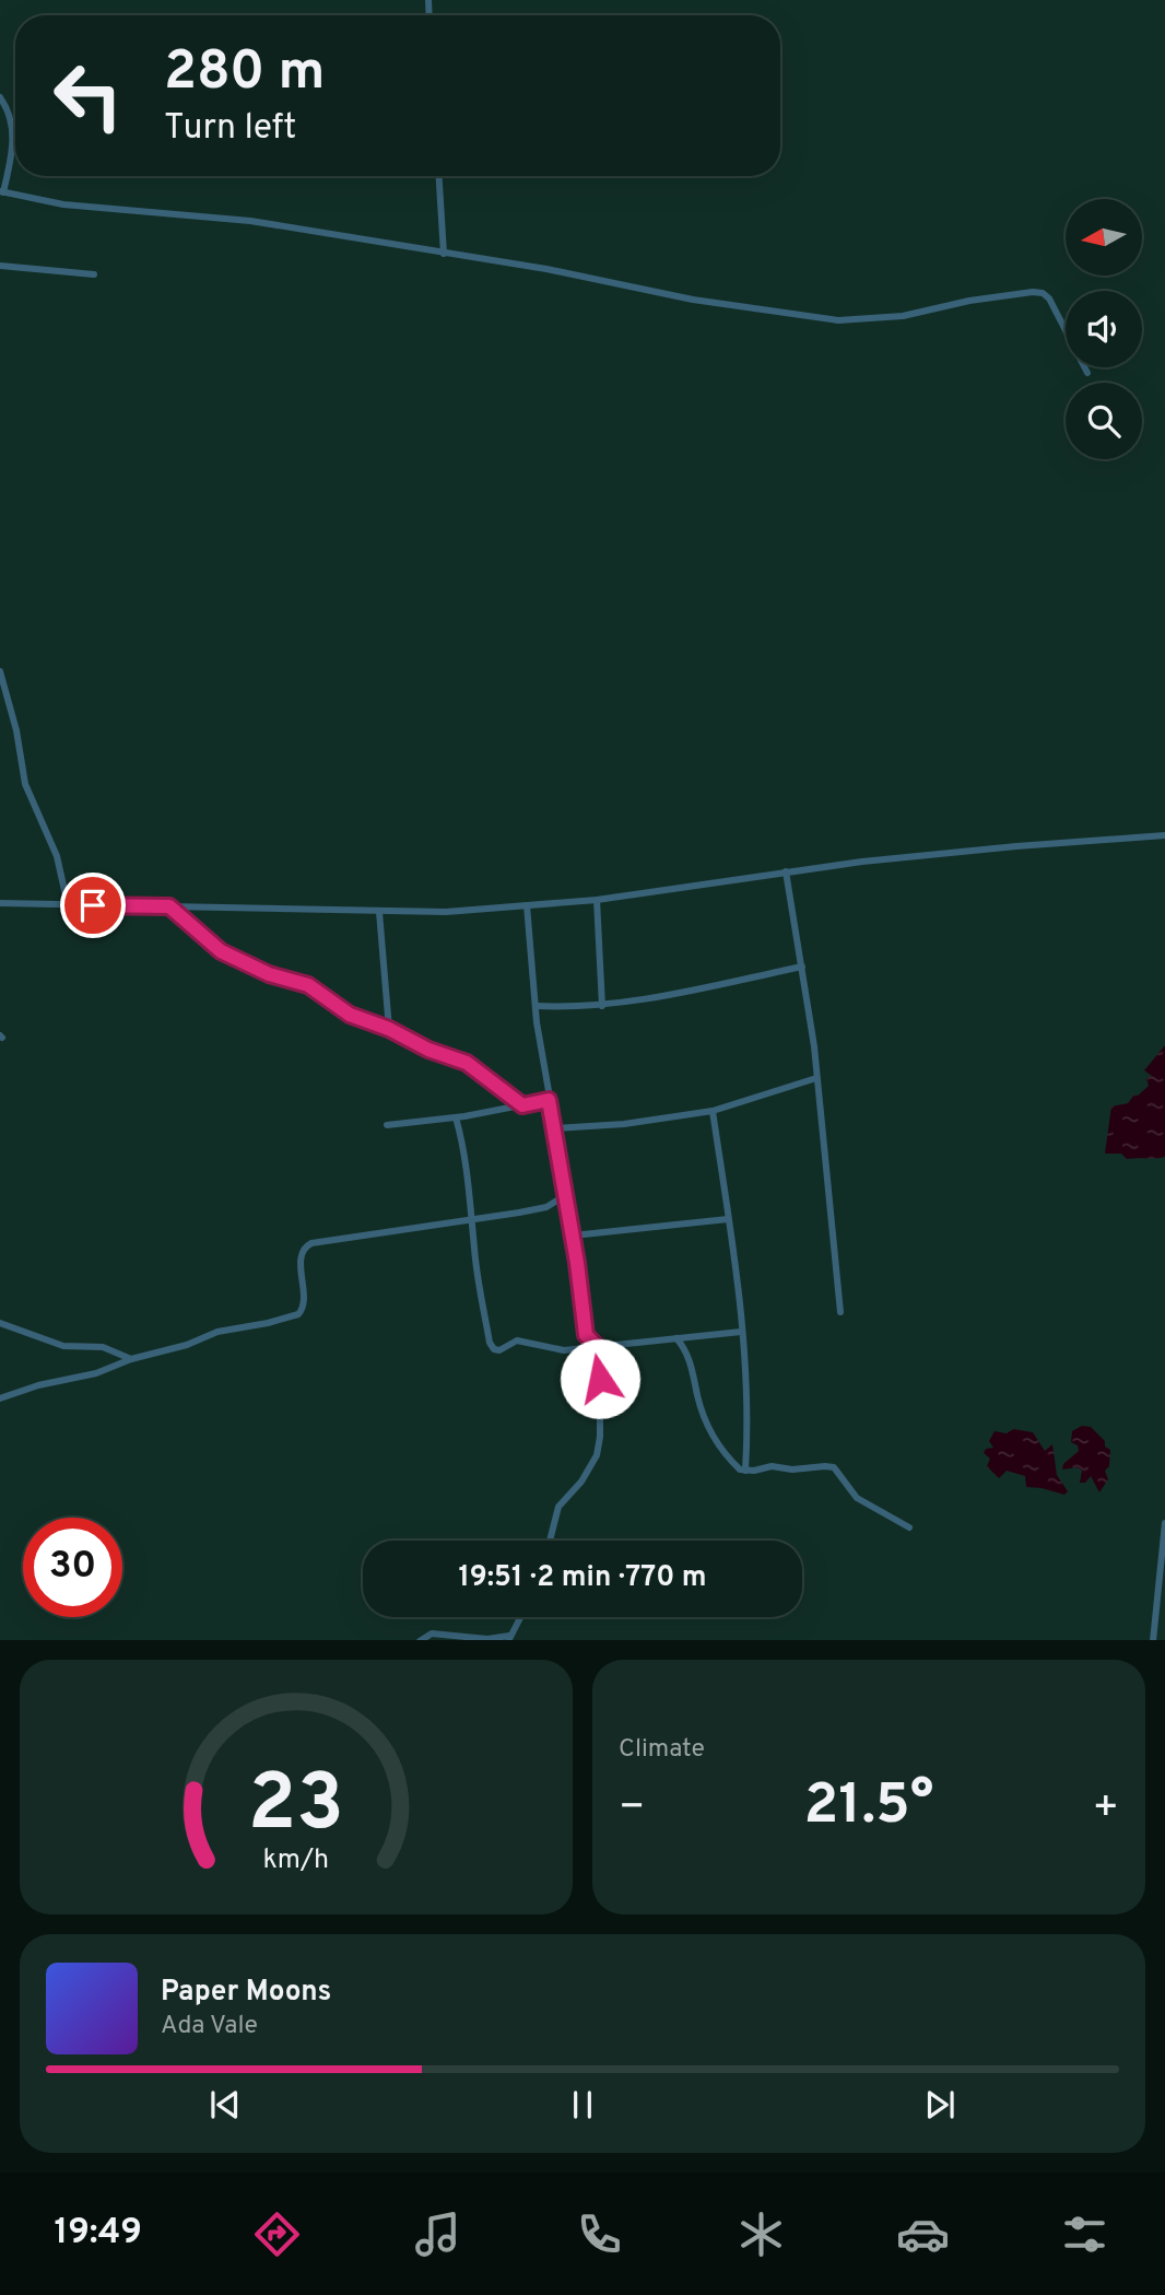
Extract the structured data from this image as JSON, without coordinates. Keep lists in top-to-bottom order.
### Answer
{
  "north": "left",
  "page": {
    "turn": ["280 m", "Turn left"],
    "limit": "30",
    "trip": "19:51 · 2 min · 770 m",
    "tile": "Climate",
    "heat": ["−", "21.5°", "+"],
    "song": ["Paper Moons", "Ada Vale"],
    "tabs": "19:49",
    "gauge": ["23", "km/h"]
  }
}
